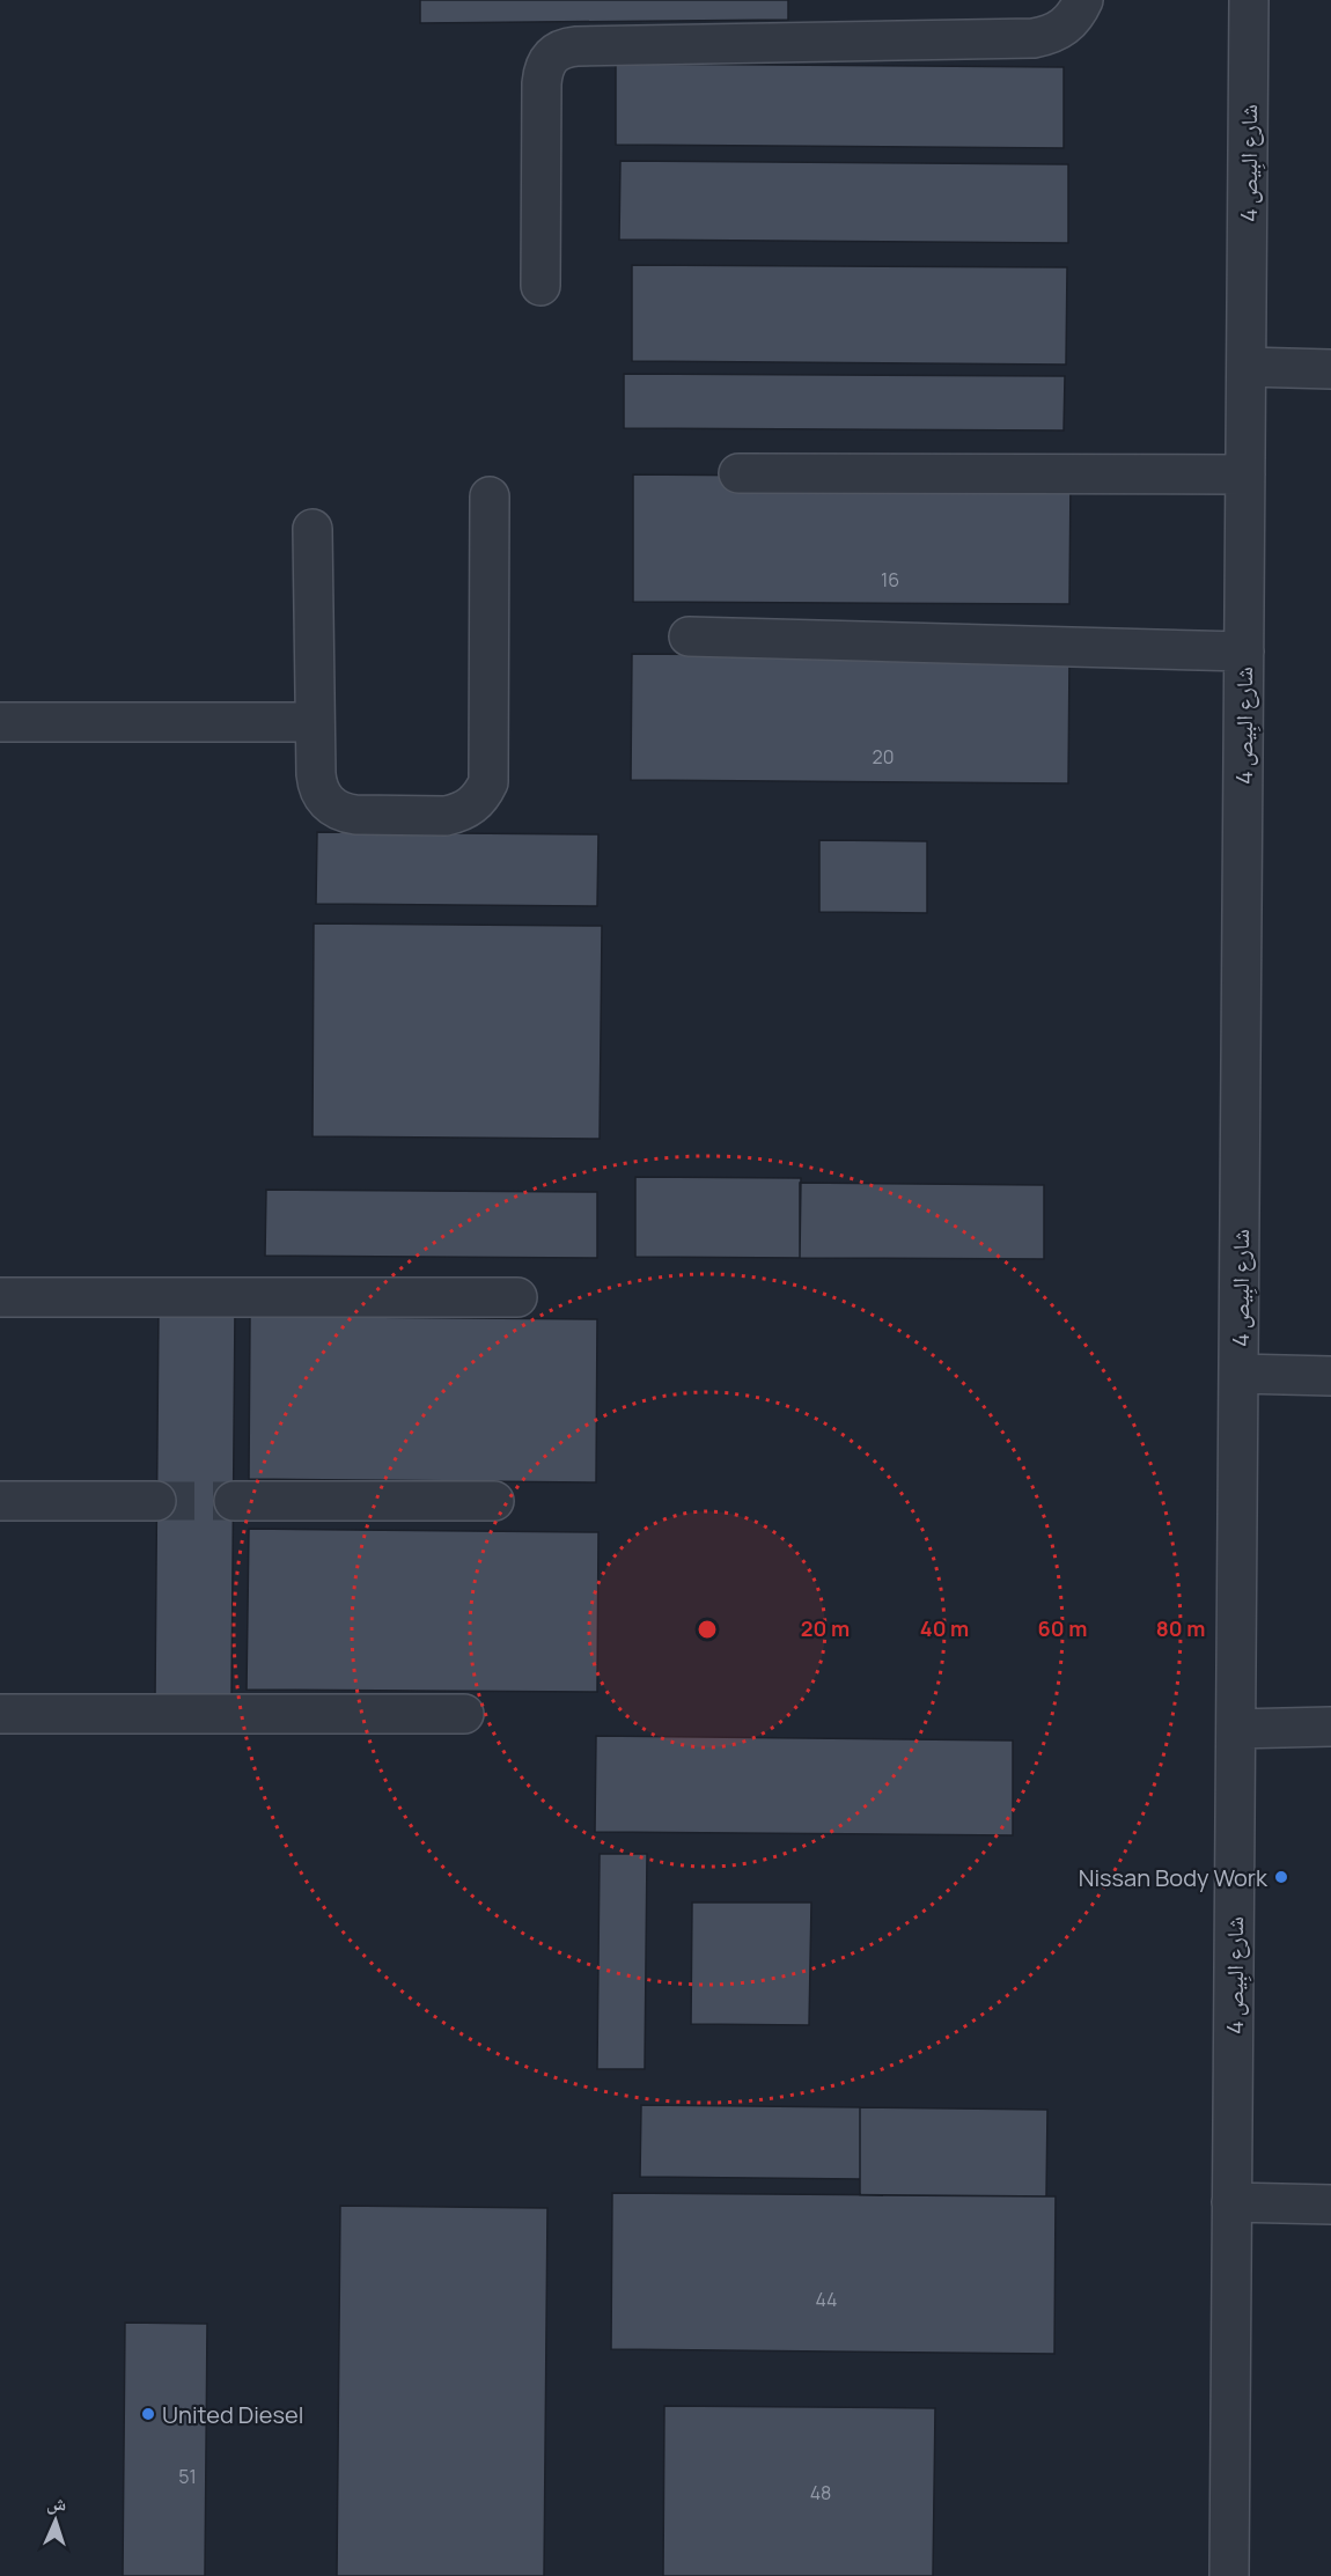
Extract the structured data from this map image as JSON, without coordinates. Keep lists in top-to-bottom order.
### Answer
{
  "streets": {
    "street": ["شارع البِيص 4"]
  },
  "places": ["Nissan Body Work", "United Diesel"],
  "house_numbers": [
    "16",
    "20",
    "44",
    "51",
    "48"
  ],
  "north": "top",
  "rings": [
    "20 m",
    "40 m",
    "60 m",
    "80 m"
  ]
}
